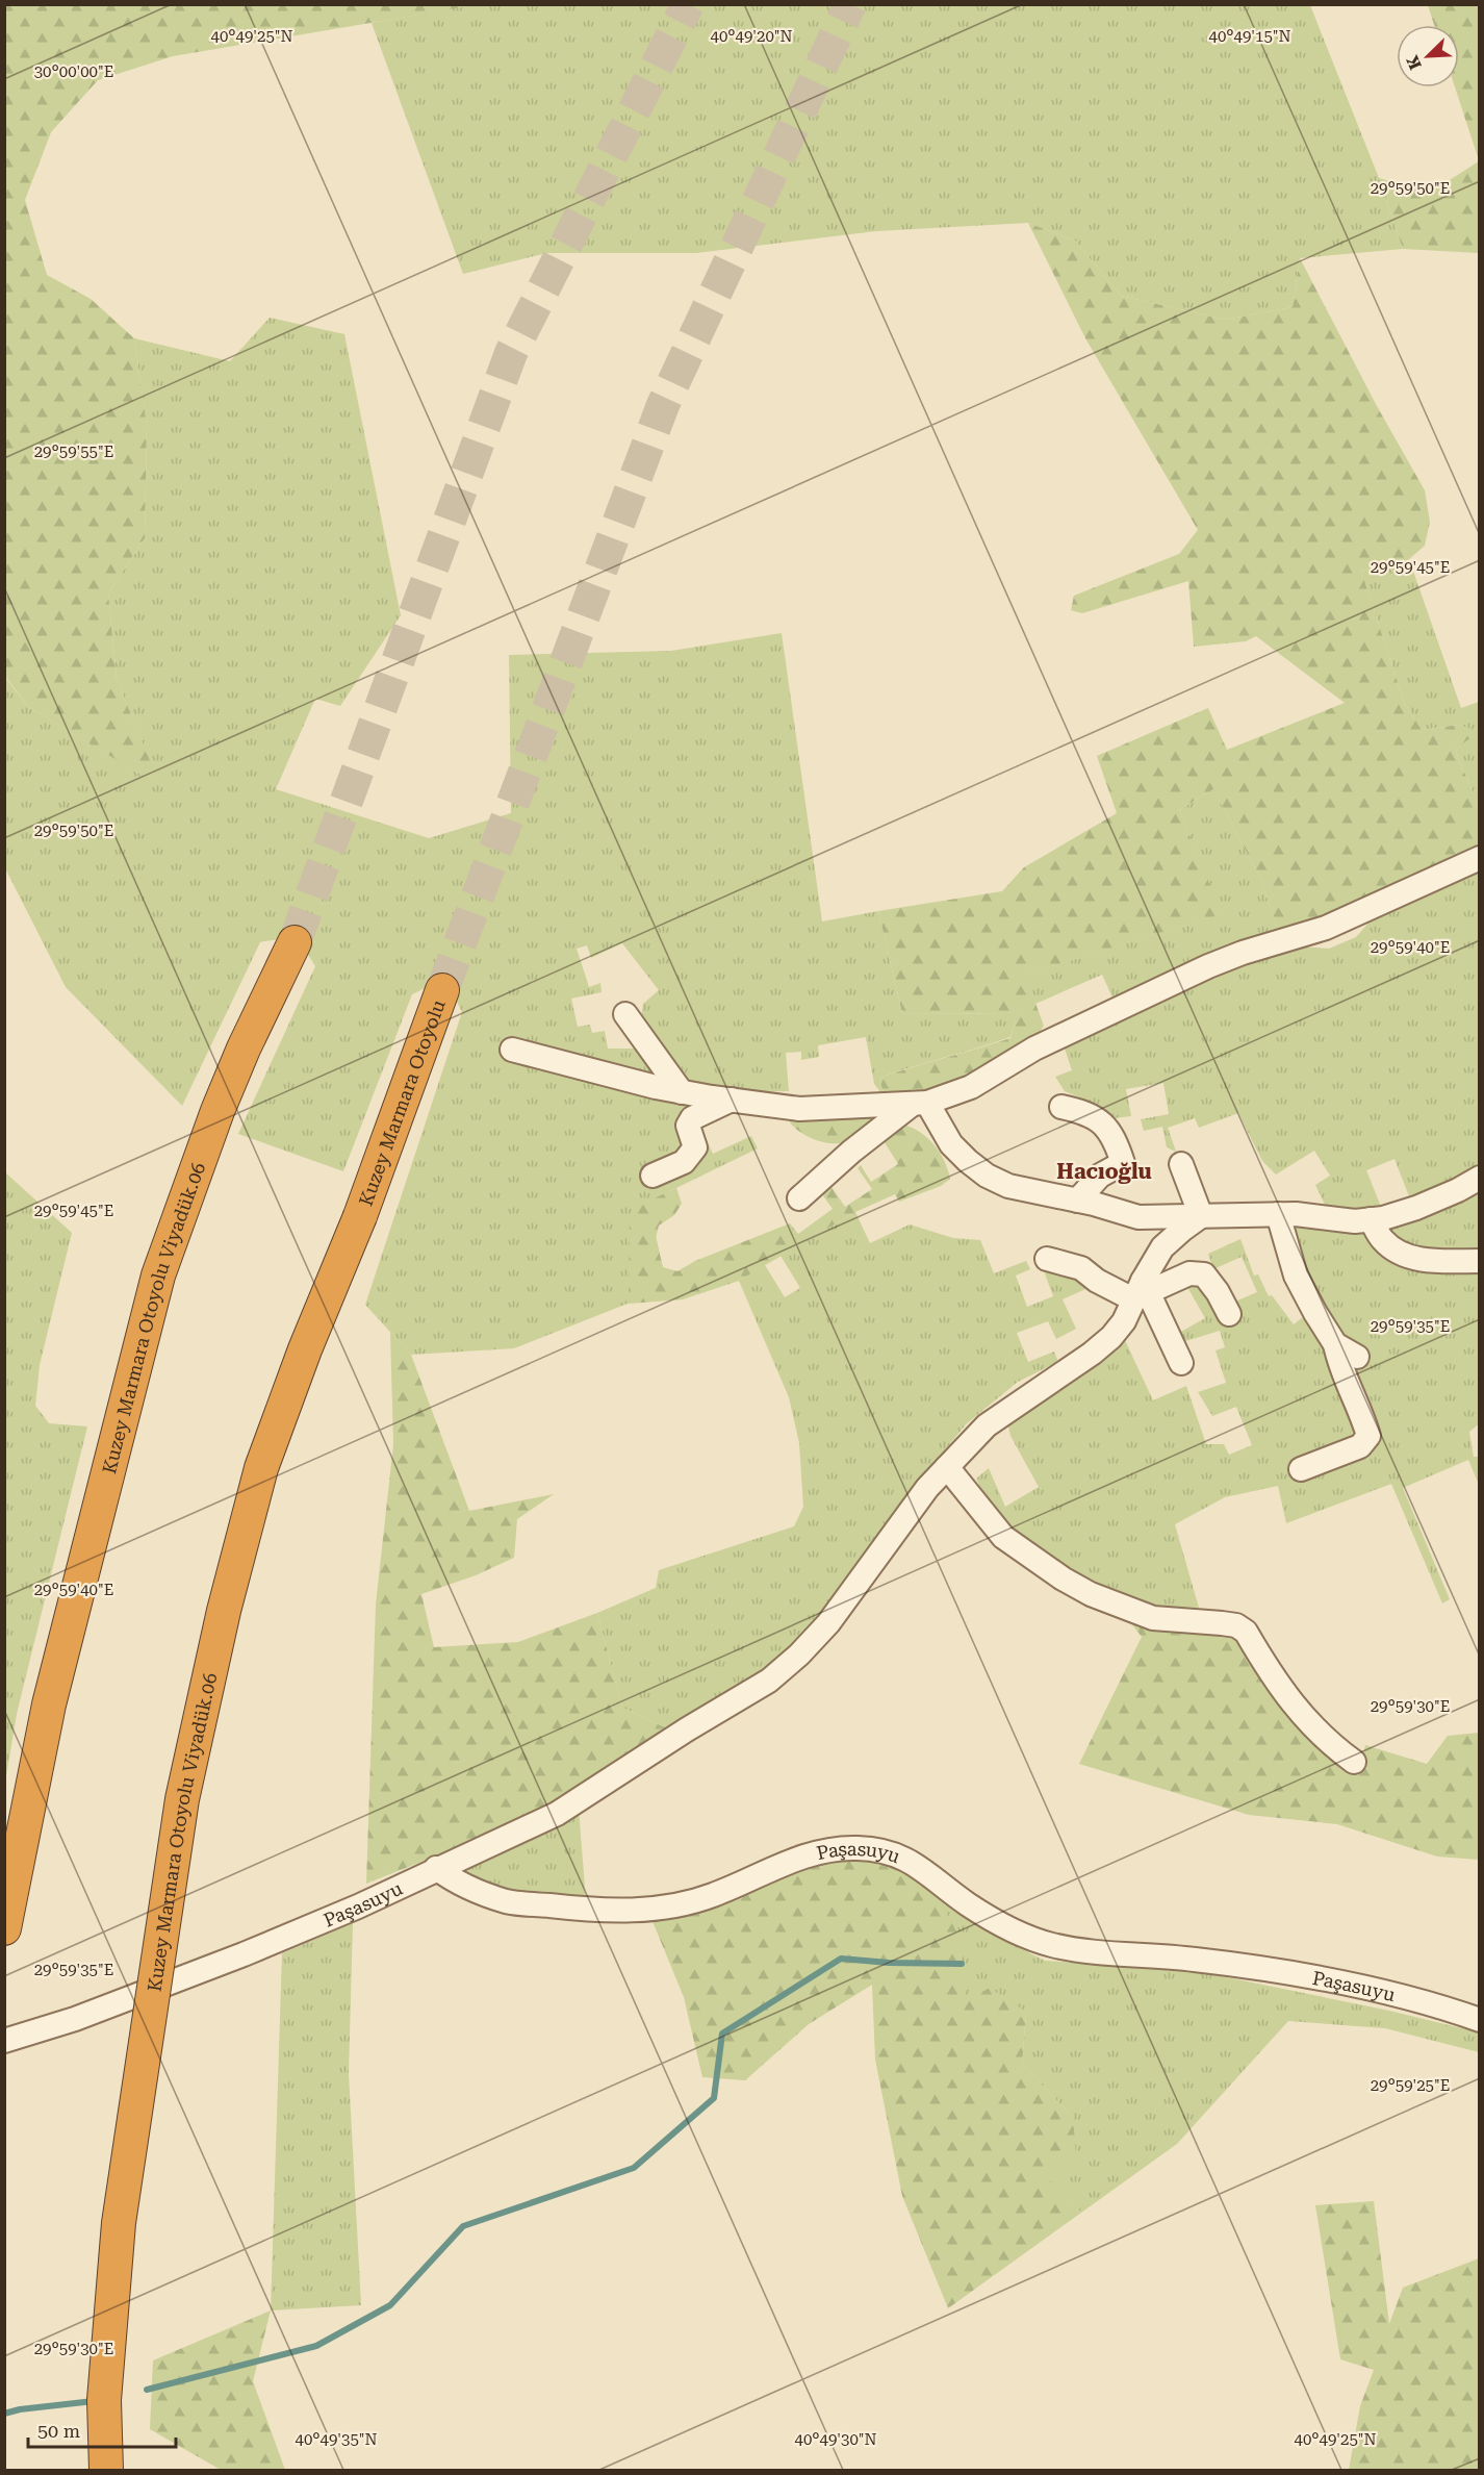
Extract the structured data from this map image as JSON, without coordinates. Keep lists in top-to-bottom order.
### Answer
{
  "streets": {
    "highway": ["Kuzey Marmara Otoyolu", "Kuzey Marmara Otoyolu Viyadük.06"],
    "street": ["Paşasuyu"]
  },
  "crossings": [
    ["Kuzey Marmara Otoyolu", "Kuzey Marmara Otoyolu Viyadük.06"]
  ],
  "districts": ["Hacıoğlu"],
  "scale_bar": "50 m",
  "north": "bottom left",
  "coordinates": [
    "40°49'15\"N",
    "40°49'25\"N",
    "40°49'20\"N",
    "30°00'00\"E",
    "29°59'50\"E",
    "29°59'55\"E",
    "29°59'45\"E",
    "29°59'40\"E",
    "29°59'35\"E",
    "29°59'30\"E",
    "29°59'25\"E",
    "40°49'35\"N",
    "40°49'30\"N"
  ]
}
